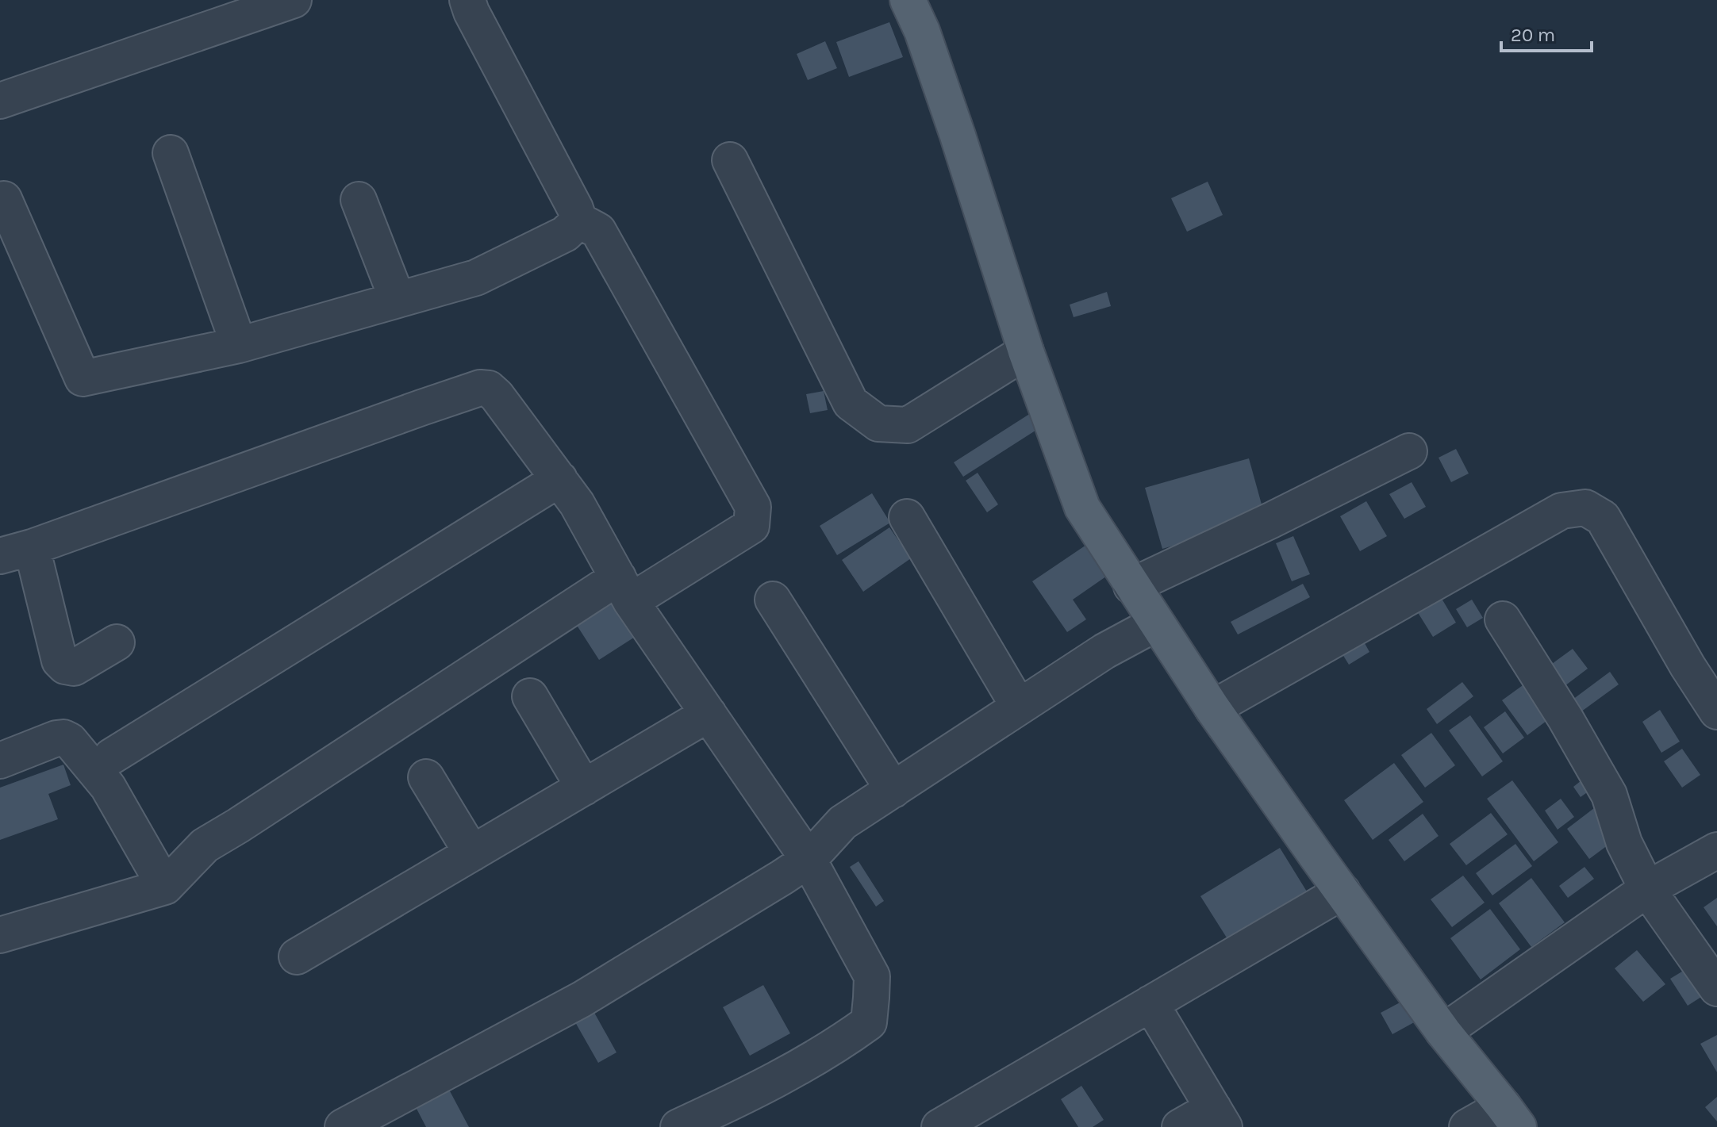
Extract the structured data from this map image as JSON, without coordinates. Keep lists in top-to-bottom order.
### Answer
{
  "scale_bar": "20 m"
}
